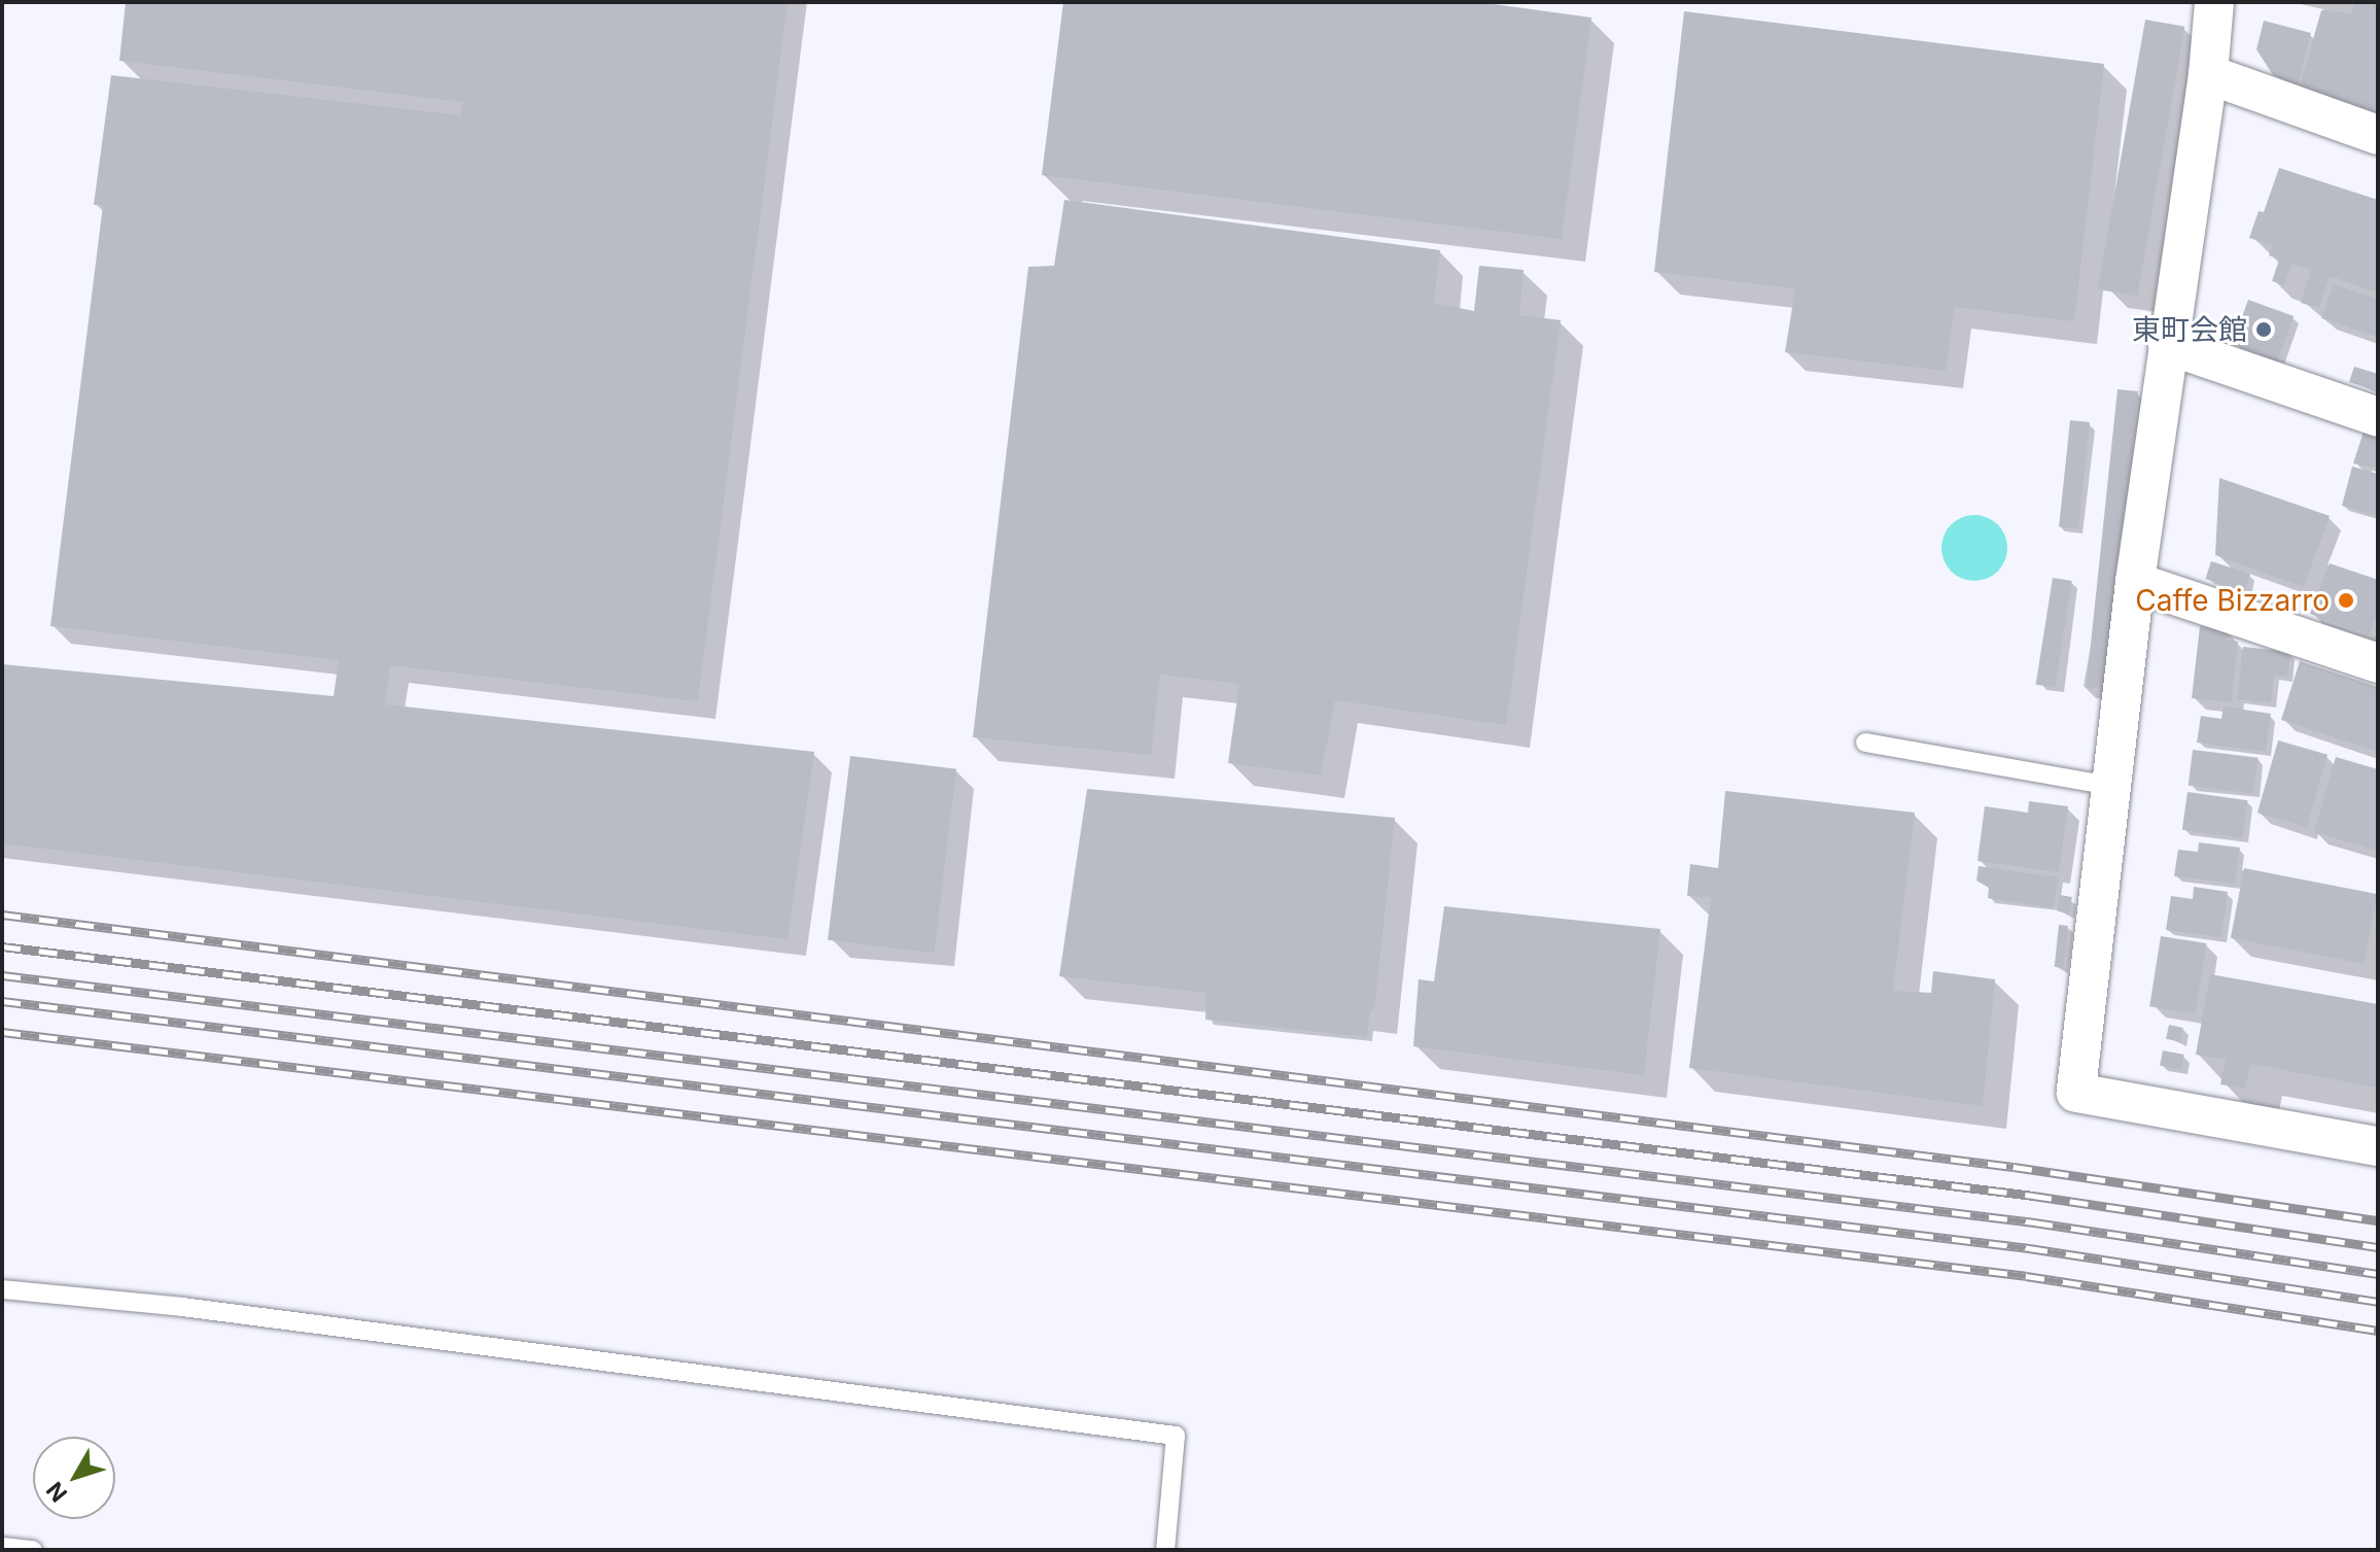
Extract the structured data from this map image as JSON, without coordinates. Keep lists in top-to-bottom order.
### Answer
{
  "places": ["東町会館", "Caffe Bizzarro"],
  "north": "bottom left"
}
